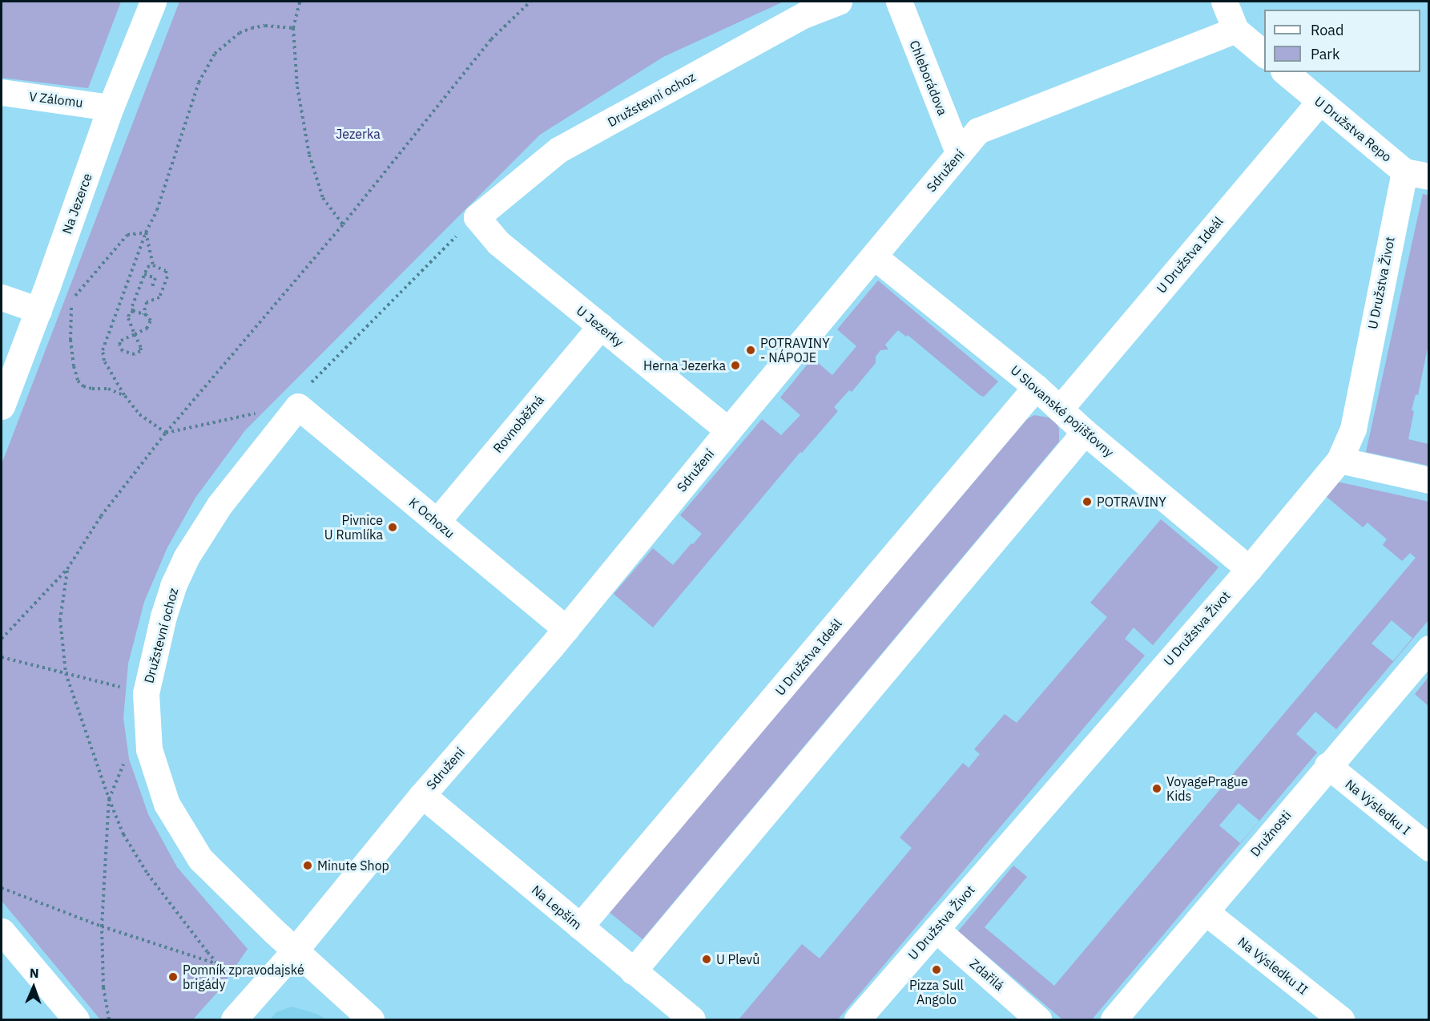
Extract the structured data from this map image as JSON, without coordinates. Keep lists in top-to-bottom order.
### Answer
{
  "streets": {
    "street": [
      "Chleborádova",
      "V Zálomu",
      "Družstevní ochoz",
      "U Družstva Repo",
      "Sdružení",
      "Na Jezerce",
      "U Družstva Ideál",
      "U Družstva Život",
      "U Jezerky",
      "U Slovanské pojišťovny",
      "Rovnoběžná",
      "K Ochozu",
      "Na Výsledku I",
      "Družnosti",
      "Na Lepším",
      "Na Výsledku II",
      "Zdařilá"
    ]
  },
  "crossings": [
    ["Chleborádova", "Sdružení"],
    ["V Zálomu", "Na Jezerce"],
    ["Družstevní ochoz", "Sdružení"],
    ["Družstevní ochoz", "U Jezerky"],
    ["Družstevní ochoz", "K Ochozu"],
    ["U Družstva Repo", "U Družstva Ideál"],
    ["U Družstva Repo", "U Družstva Život"],
    ["Sdružení", "U Jezerky"],
    ["Sdružení", "U Slovanské pojišťovny"],
    ["Sdružení", "K Ochozu"],
    ["Sdružení", "Na Lepším"],
    ["U Družstva Ideál", "U Slovanské pojišťovny"],
    ["U Družstva Ideál", "Na Lepším"],
    ["U Družstva Život", "U Slovanské pojišťovny"],
    ["U Družstva Život", "Zdařilá"],
    ["U Jezerky", "Rovnoběžná"],
    ["Rovnoběžná", "K Ochozu"],
    ["Na Výsledku I", "Družnosti"],
    ["Družnosti", "Na Výsledku II"]
  ],
  "parks": ["Jezerka"],
  "places": [
    "POTRAVINY - NÁPOJE",
    "Herna Jezerka",
    "POTRAVINY",
    "Pivnice U Rumlíka",
    "VoyagePrague Kids",
    "Minute Shop",
    "U Plevů",
    "Pizza Sull Angolo",
    "Pomník zpravodajské brigády"
  ],
  "legend": ["Road", "Park"],
  "north": "top"
}
